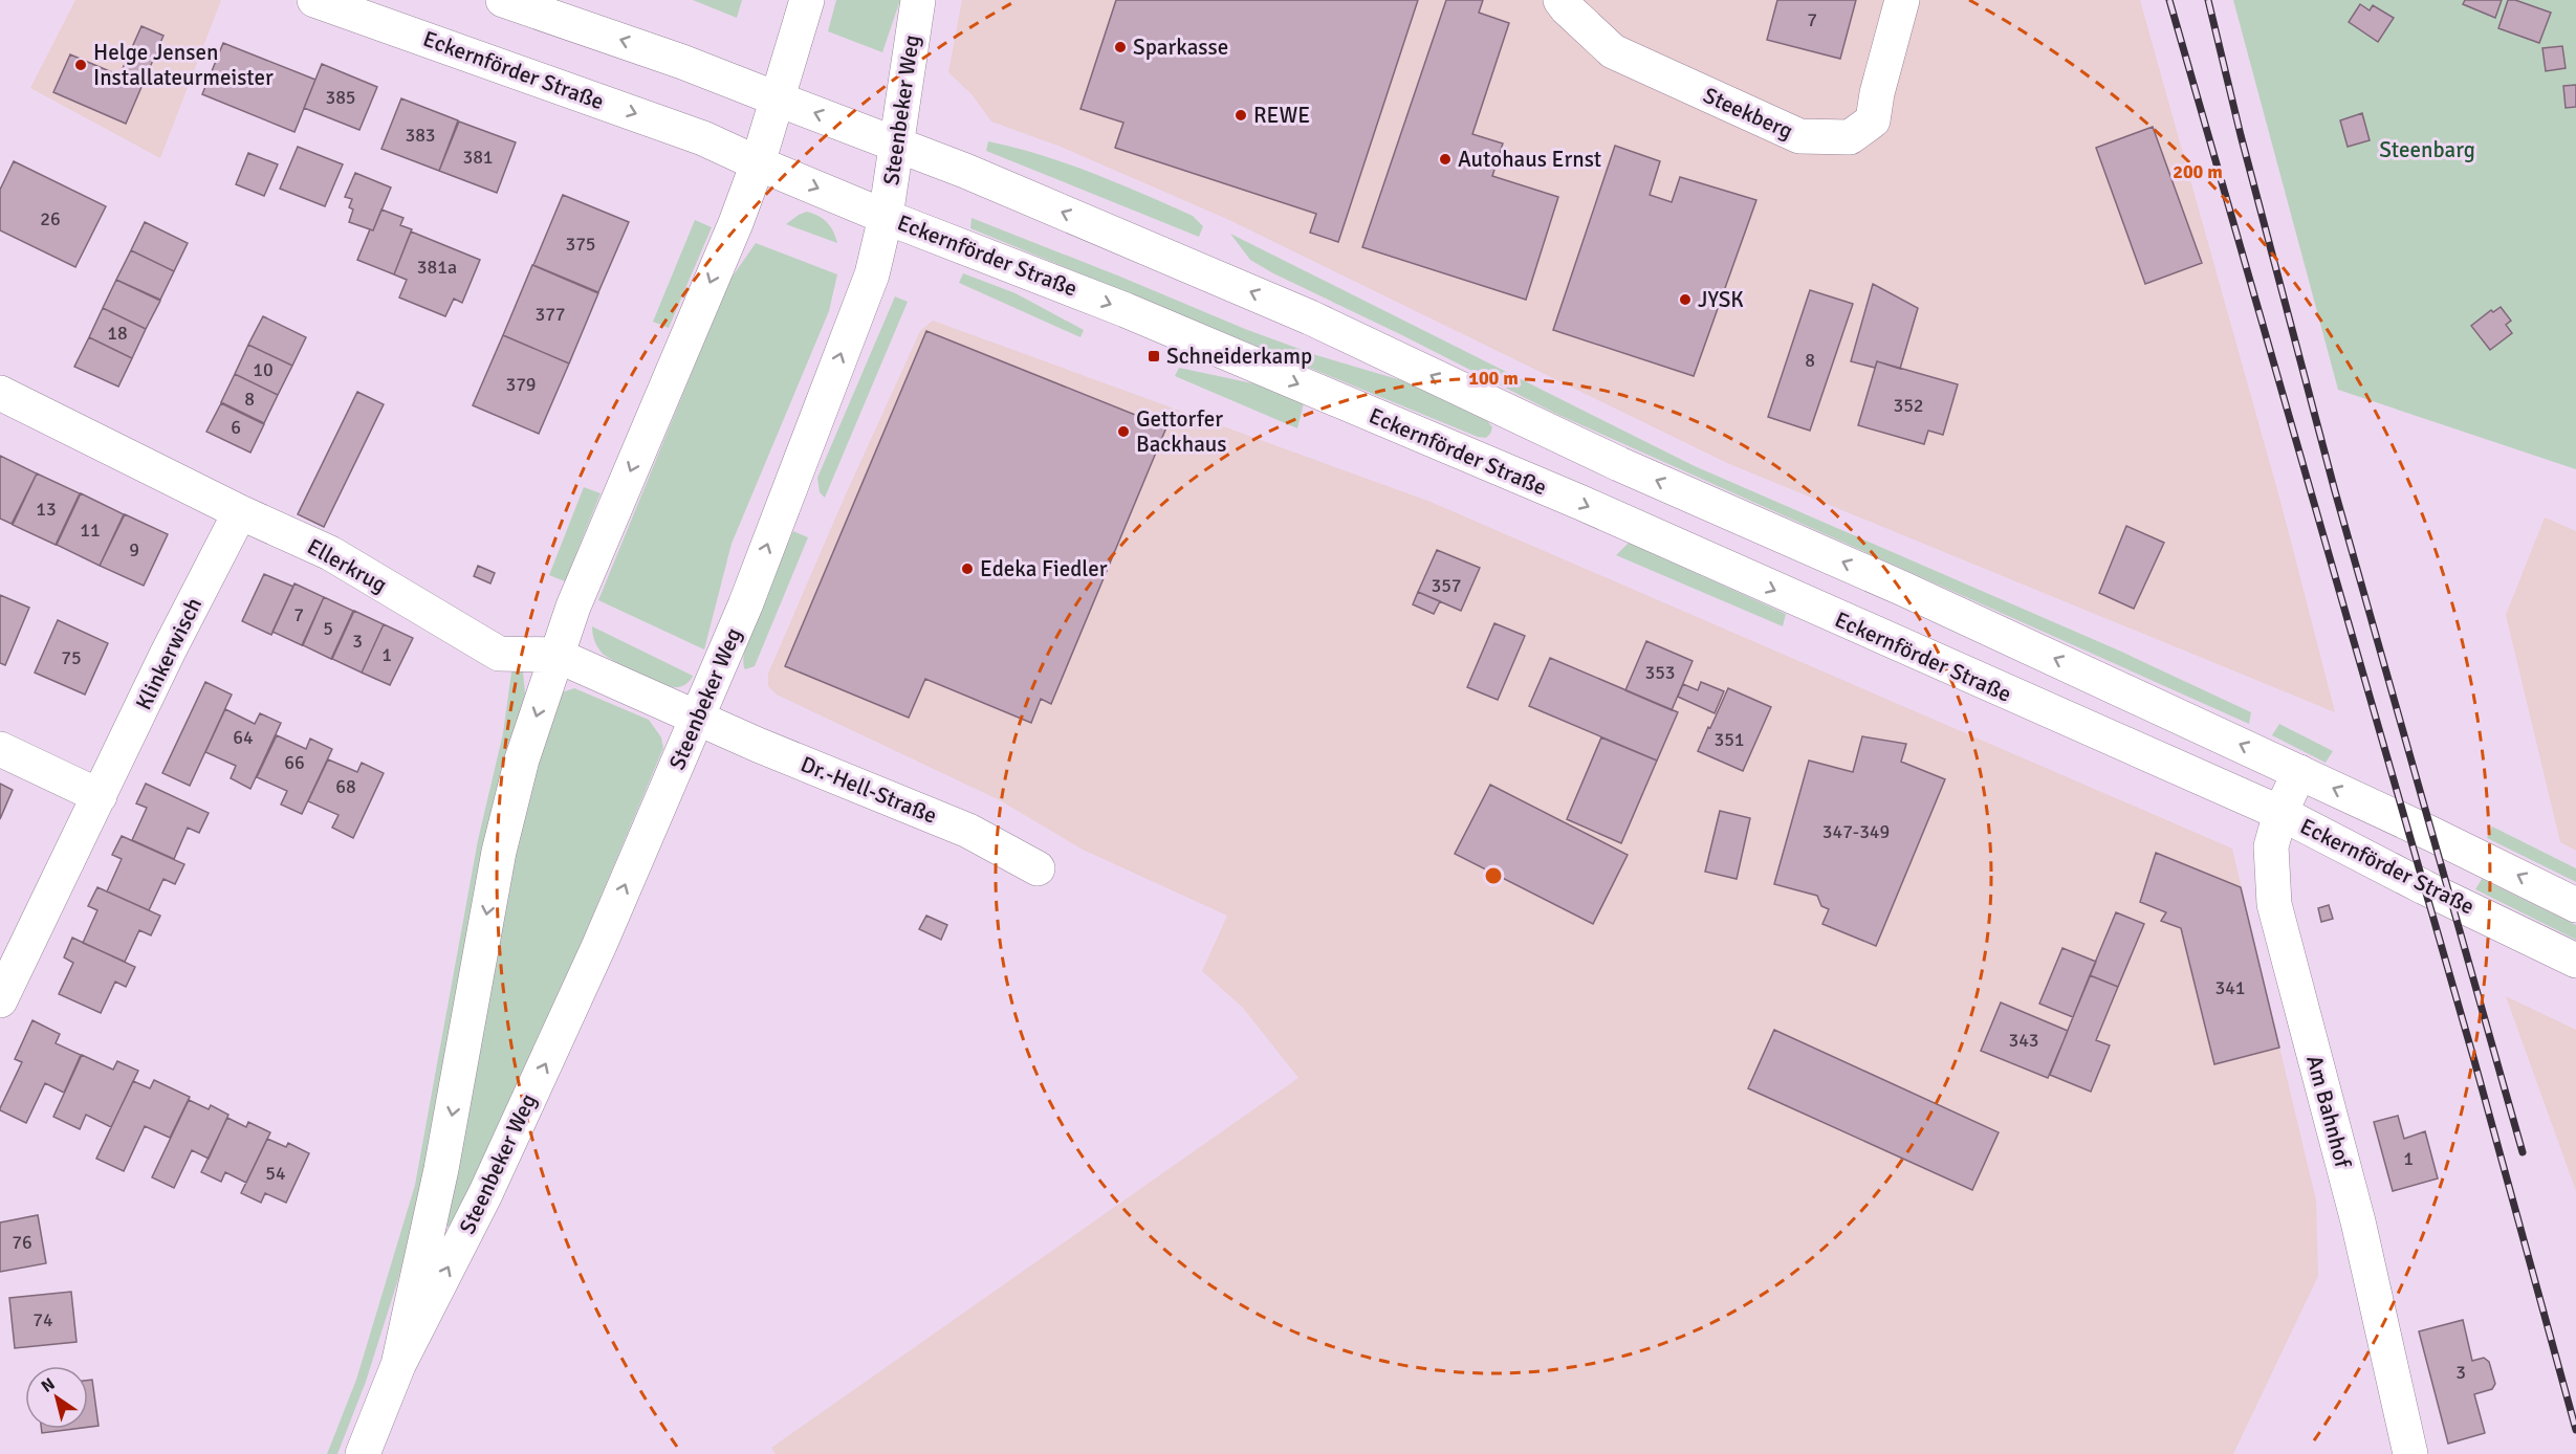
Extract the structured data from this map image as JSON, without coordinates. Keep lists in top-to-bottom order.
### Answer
{
  "streets": {
    "street": [
      "Eckernförder Straße",
      "Steenbeker Weg",
      "Steekberg",
      "Ellerkrug",
      "Klinkerwisch",
      "Dr.-Hell-Straße",
      "Am Bahnhof"
    ]
  },
  "crossings": [
    ["Eckernförder Straße", "Steenbeker Weg"],
    ["Eckernförder Straße", "Am Bahnhof"],
    ["Steenbeker Weg", "Ellerkrug"],
    ["Steenbeker Weg", "Dr.-Hell-Straße"],
    ["Ellerkrug", "Klinkerwisch"],
    ["Ellerkrug", "Dr.-Hell-Straße"]
  ],
  "parks": ["Steenbarg"],
  "places": {
    "other": [
      "Sparkasse",
      "Helge Jensen Installateurmeister",
      "REWE",
      "Autohaus Ernst",
      "JYSK",
      "Gettorfer Backhaus",
      "Edeka Fiedler"
    ],
    "transit": ["Schneiderkamp"]
  },
  "house_numbers": [
    "7",
    "385",
    "383",
    "381",
    "26",
    "375",
    "381a",
    "377",
    "18",
    "8",
    "10",
    "379",
    "8",
    "352",
    "6",
    "13",
    "11",
    "9",
    "357",
    "7",
    "5",
    "3",
    "1",
    "75",
    "353",
    "64",
    "351",
    "66",
    "68",
    "347-349",
    "341",
    "343",
    "1",
    "54",
    "76",
    "74",
    "3"
  ],
  "north": "top left",
  "rings": ["200 m", "100 m"]
}
